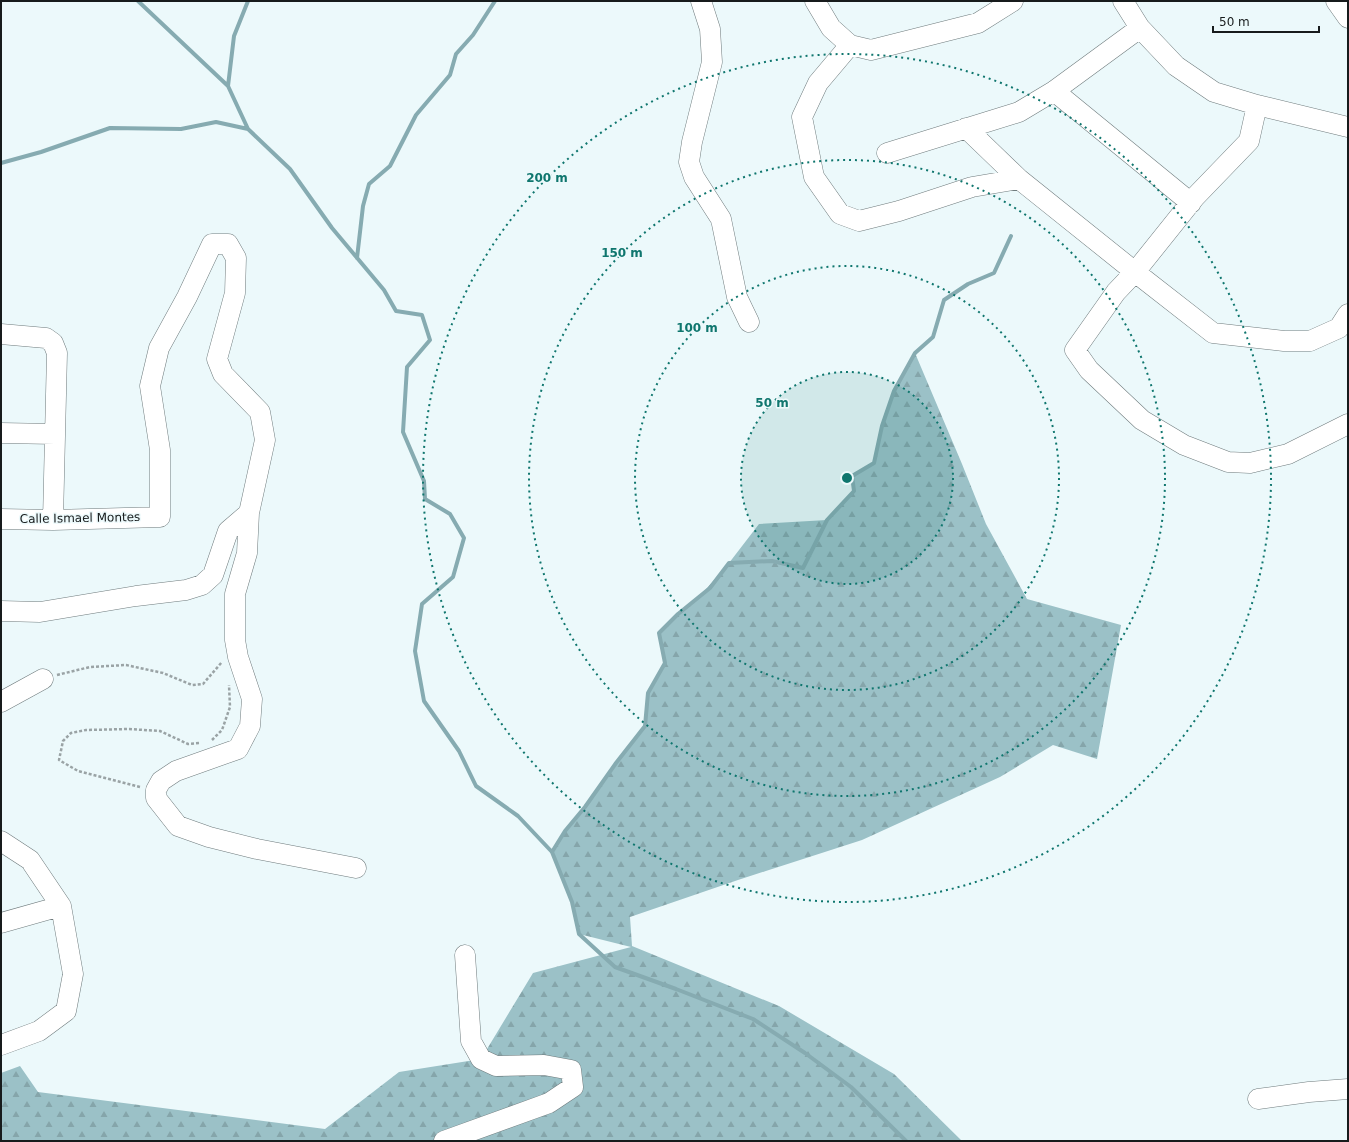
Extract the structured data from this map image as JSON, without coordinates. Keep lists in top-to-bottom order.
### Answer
{
  "streets": {
    "street": ["Calle Ismael Montes"]
  },
  "scale_bar": "50 m",
  "rings": [
    "200 m",
    "150 m",
    "100 m",
    "50 m"
  ]
}
